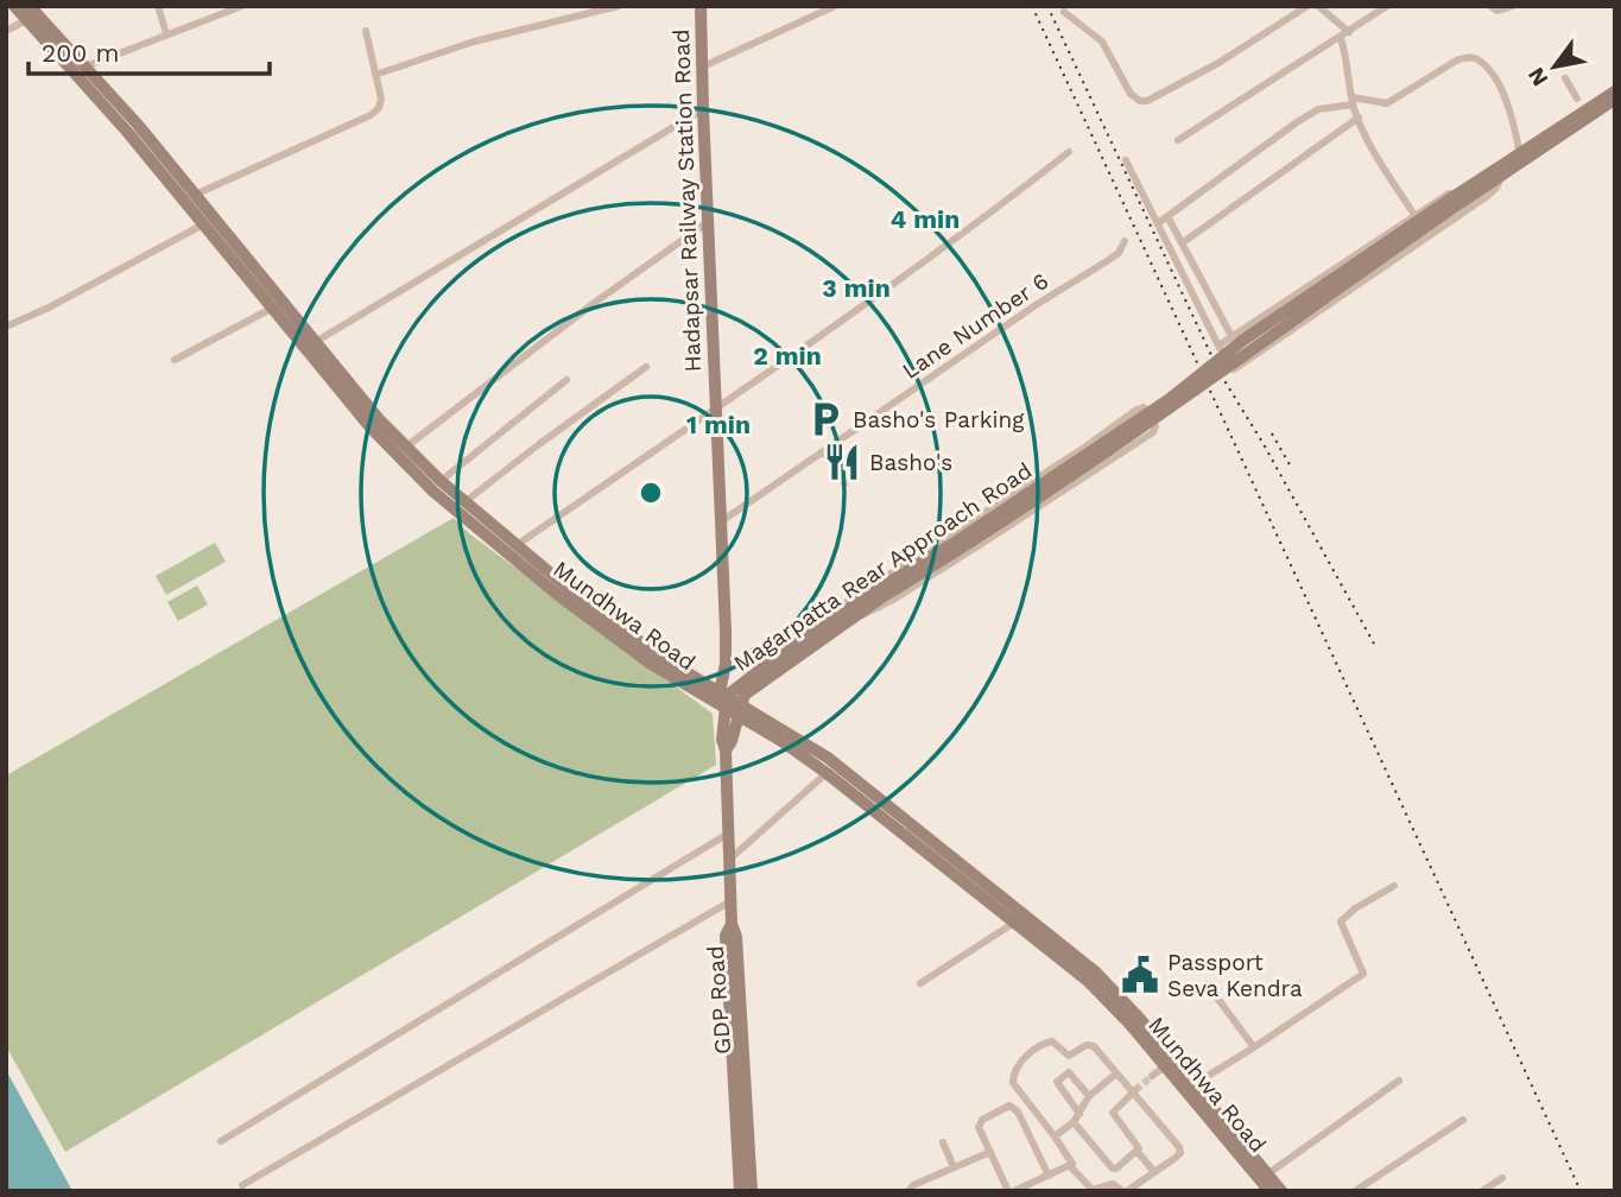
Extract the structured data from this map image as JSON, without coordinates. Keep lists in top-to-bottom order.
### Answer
{
  "streets": {
    "main road": [
      "Hadapsar Railway Station Road",
      "Magarpatta Rear Approach Road",
      "Mundhwa Road",
      "GDP Road"
    ],
    "street": ["Lane Number 6"]
  },
  "crossings": [
    ["Hadapsar Railway Station Road", "Lane Number 6"],
    ["Hadapsar Railway Station Road", "Magarpatta Rear Approach Road"],
    ["Hadapsar Railway Station Road", "Mundhwa Road"],
    ["Magarpatta Rear Approach Road", "Mundhwa Road"]
  ],
  "places": {
    "parking": ["Basho's Parking"],
    "restaurant": ["Basho's"],
    "public building": ["Passport Seva Kendra"]
  },
  "scale_bar": "200 m",
  "north": "bottom left",
  "rings": [
    "4 min",
    "3 min",
    "2 min",
    "1 min"
  ]
}
